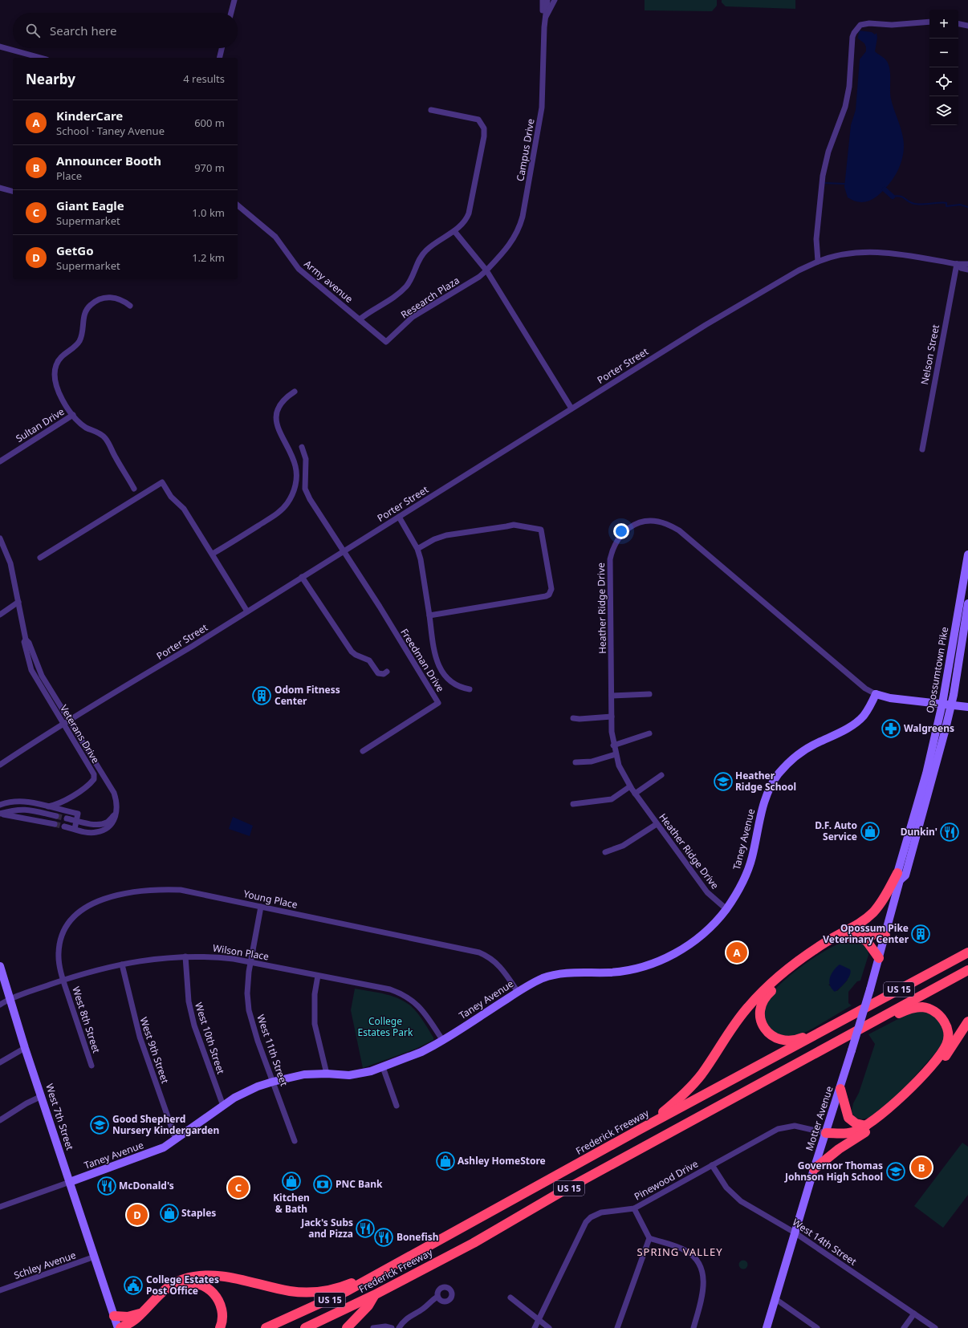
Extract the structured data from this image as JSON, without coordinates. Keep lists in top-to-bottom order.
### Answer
{
  "streets": {
    "highway": ["US 15", "Frederick Freeway"],
    "street": [
      "Campus Drive",
      "Army avenue",
      "Research Plaza",
      "Nelson Street",
      "Porter Street",
      "Sultan Drive",
      "Heather Ridge Drive",
      "Freedman Drive",
      "Opossumtown Pike",
      "Veterans Drive",
      "Taney Avenue",
      "Young Place",
      "Wilson Place",
      "West 8th Street",
      "West 10th Street",
      "West 9th Street",
      "West 11th Street",
      "West 7th Street",
      "Motter Avenue",
      "Pinewood Drive",
      "West 14th Street",
      "Schley Avenue"
    ]
  },
  "crossings": [
    ["Campus Drive", "Research Plaza"],
    ["Army avenue", "Research Plaza"],
    ["Nelson Street", "Porter Street"],
    ["Porter Street", "Freedman Drive"],
    ["Porter Street", "Veterans Drive"],
    ["Heather Ridge Drive", "Taney Avenue"],
    ["Opossumtown Pike", "Motter Avenue"],
    ["Taney Avenue", "Young Place"],
    ["Taney Avenue", "Wilson Place"],
    ["Taney Avenue", "West 10th Street"],
    ["Taney Avenue", "West 9th Street"],
    ["Taney Avenue", "West 11th Street"],
    ["Taney Avenue", "West 7th Street"],
    ["Young Place", "Wilson Place"],
    ["Young Place", "West 8th Street"],
    ["Young Place", "West 11th Street"],
    ["Wilson Place", "West 8th Street"],
    ["Wilson Place", "West 10th Street"],
    ["Wilson Place", "West 9th Street"],
    ["Wilson Place", "West 11th Street"],
    ["Wilson Place", "West 7th Street"],
    ["West 7th Street", "Schley Avenue"],
    ["Motter Avenue", "Pinewood Drive"],
    ["Motter Avenue", "West 14th Street"],
    ["Pinewood Drive", "West 14th Street"]
  ],
  "districts": ["SPRING VALLEY"],
  "parks": ["College Estates Park"],
  "places": {
    "building": ["Odom Fitness Center", "Opossum Pike Veterinary Center"],
    "pharmacy": ["Walgreens"],
    "school or university": ["Heather Ridge School", "Good Shepherd Nursery Kindergarden", "Governor Thomas Johnson High School"],
    "shop": [
      "D.F. Auto Service",
      "Ashley HomeStore",
      "Kitchen & Bath",
      "Staples"
    ],
    "restaurant": [
      "Dunkin'",
      "McDonald's",
      "Jack's Subs and Pizza",
      "Bonefish"
    ],
    "bank": ["PNC Bank"],
    "public building": ["College Estates Post Office"]
  },
  "page": {
    "map_buttons": ["+", "−"],
    "search": "Search here",
    "heading": ["Nearby", "4 results"],
    "list": [
      {
        "mark": "A",
        "name": "KinderCare",
        "note": "School · Taney Avenue",
        "value": "600 m"
      },
      {
        "mark": "B",
        "name": "Announcer Booth",
        "note": "Place",
        "value": "970 m"
      },
      {
        "mark": "C",
        "name": "Giant Eagle",
        "note": "Supermarket",
        "value": "1.0 km"
      },
      {
        "mark": "D",
        "name": "GetGo",
        "note": "Supermarket",
        "value": "1.2 km"
      }
    ],
    "pins": [
      "A",
      "B",
      "C",
      "D"
    ]
  }
}
